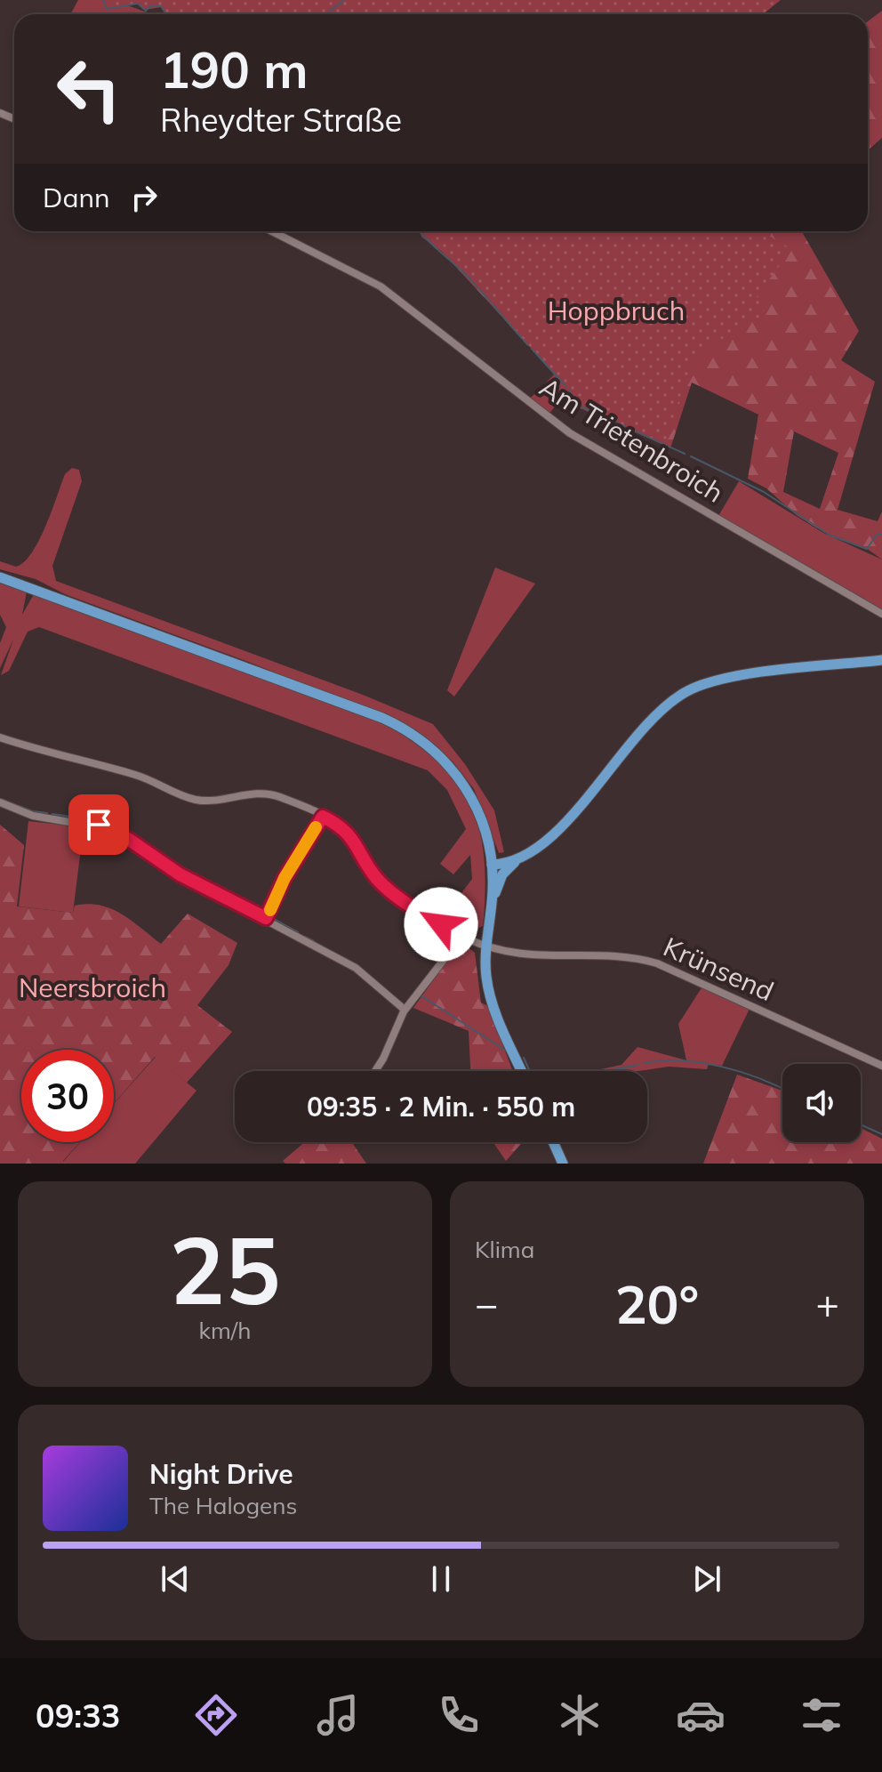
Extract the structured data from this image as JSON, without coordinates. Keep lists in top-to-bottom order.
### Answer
{
  "streets": {
    "street": ["Am Trietenbroich", "Krünsend"]
  },
  "parks": ["Hoppbruch", "Neersbroich"],
  "page": {
    "turn": ["190 m", "Rheydter Straße"],
    "then": "Dann",
    "limit": "30",
    "trip": "09:35 · 2 Min. · 550 m",
    "tile": [
      ["25", "km/h"],
      "Klima"
    ],
    "heat": ["−", "20°", "+"],
    "song": ["Night Drive", "The Halogens"],
    "tabs": "09:33"
  }
}
